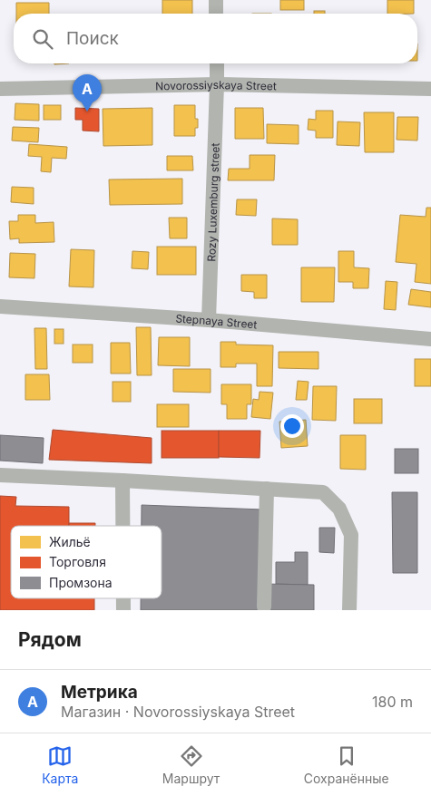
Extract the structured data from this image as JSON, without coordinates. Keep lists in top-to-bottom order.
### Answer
{
  "streets": {
    "street": ["Novorossiyskaya Street", "Rozy Luxemburg street", "Stepnaya Street"]
  },
  "crossings": [
    ["Novorossiyskaya Street", "Rozy Luxemburg street"],
    ["Rozy Luxemburg street", "Stepnaya Street"]
  ],
  "legend": ["Жильё", "Торговля", "Промзона"],
  "page": {
    "search": "Поиск",
    "pins": "A",
    "heading": "Рядом",
    "list": [
      {
        "mark": "A",
        "name": "Метрика",
        "note": "Магазин · Novorossiyskaya Street",
        "value": "180 m"
      }
    ],
    "nav": ["Карта", "Маршрут", "Сохранённые"]
  }
}
